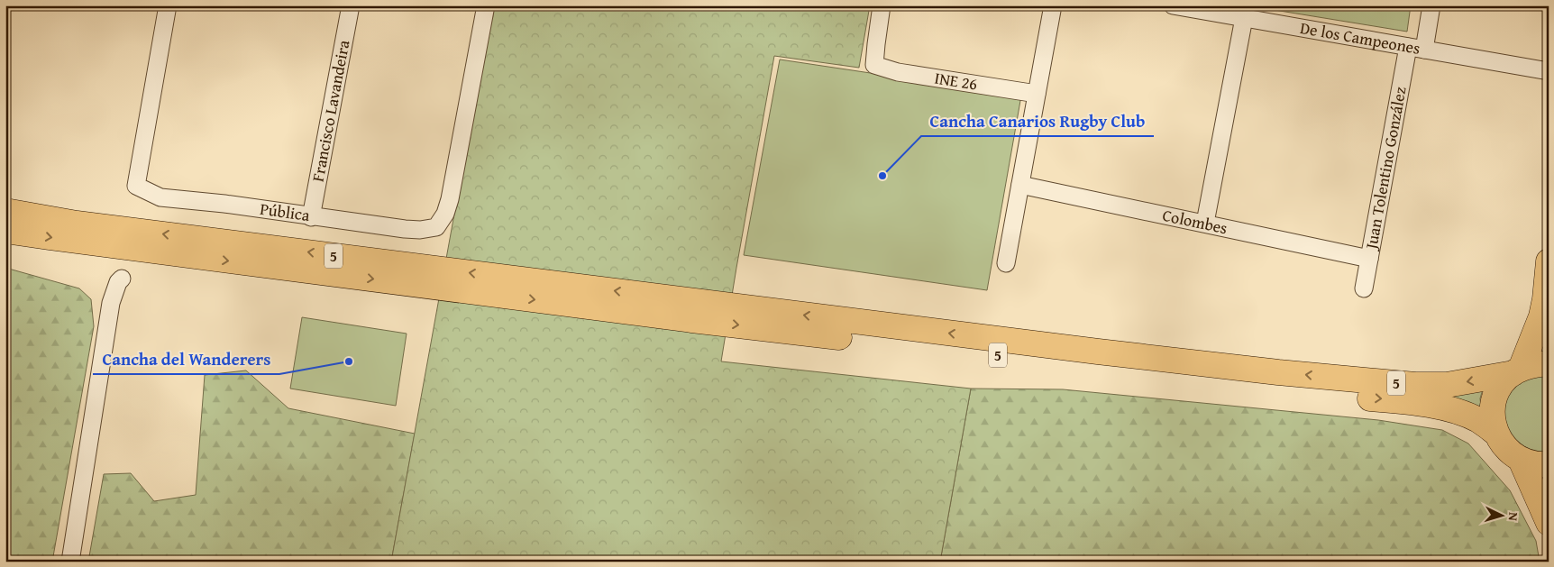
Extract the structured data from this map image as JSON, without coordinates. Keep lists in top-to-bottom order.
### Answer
{
  "streets": {
    "highway": ["5"],
    "street": [
      "De los Campeones",
      "INE 26",
      "Francisco Lavandeira",
      "Juan Tolentino González",
      "Pública",
      "Colombes"
    ]
  },
  "crossings": [
    ["De los Campeones", "Juan Tolentino González"],
    ["Francisco Lavandeira", "Pública"],
    ["Juan Tolentino González", "Colombes"]
  ],
  "places": ["Cancha Canarios Rugby Club", "Cancha del Wanderers"],
  "north": "right"
}
